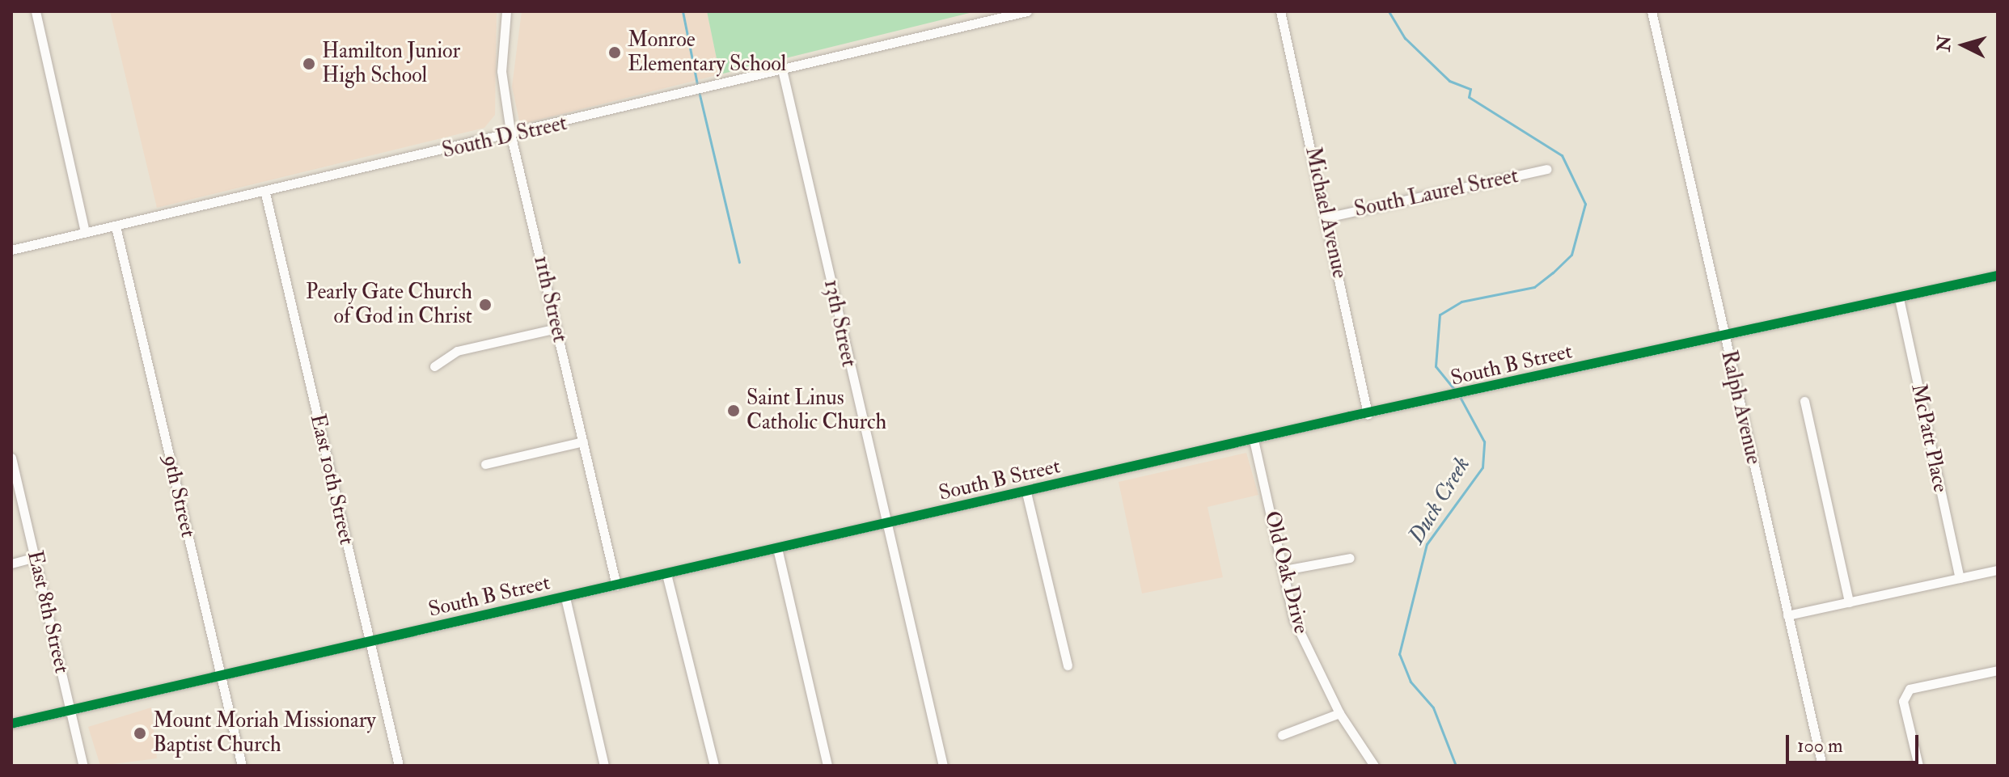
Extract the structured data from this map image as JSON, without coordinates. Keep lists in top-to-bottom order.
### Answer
{
  "streets": {
    "street": [
      "South D Street",
      "South Laurel Street",
      "Michael Avenue",
      "11th Street",
      "13th Street",
      "South B Street",
      "Ralph Avenue",
      "McPatt Place",
      "East 10th Street",
      "9th Street",
      "Old Oak Drive",
      "East 8th Street"
    ]
  },
  "crossings": [
    ["South D Street", "11th Street"],
    ["South D Street", "13th Street"],
    ["South D Street", "East 10th Street"],
    ["South D Street", "9th Street"],
    ["South Laurel Street", "Michael Avenue"],
    ["Michael Avenue", "South B Street"],
    ["11th Street", "South B Street"],
    ["13th Street", "South B Street"],
    ["South B Street", "Ralph Avenue"],
    ["South B Street", "McPatt Place"],
    ["South B Street", "East 10th Street"],
    ["South B Street", "9th Street"],
    ["South B Street", "Old Oak Drive"],
    ["South B Street", "East 8th Street"]
  ],
  "water": ["Duck Creek"],
  "places": [
    "Monroe Elementary School",
    "Hamilton Junior High School",
    "Pearly Gate Church of God in Christ",
    "Saint Linus Catholic Church",
    "Mount Moriah Missionary Baptist Church"
  ],
  "scale_bar": "100 m",
  "north": "left"
}
